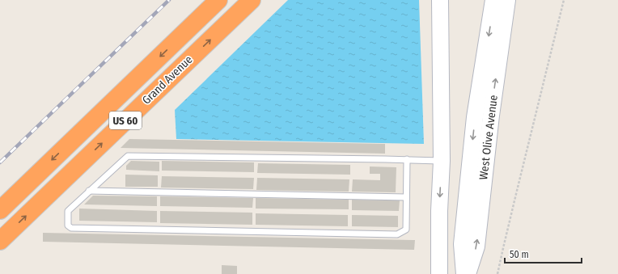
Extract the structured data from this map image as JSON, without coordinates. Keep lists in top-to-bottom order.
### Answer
{
  "streets": {
    "highway": ["Grand Avenue", "US 60"],
    "main road": ["West Olive Avenue"]
  },
  "scale_bar": "50 m"
}
